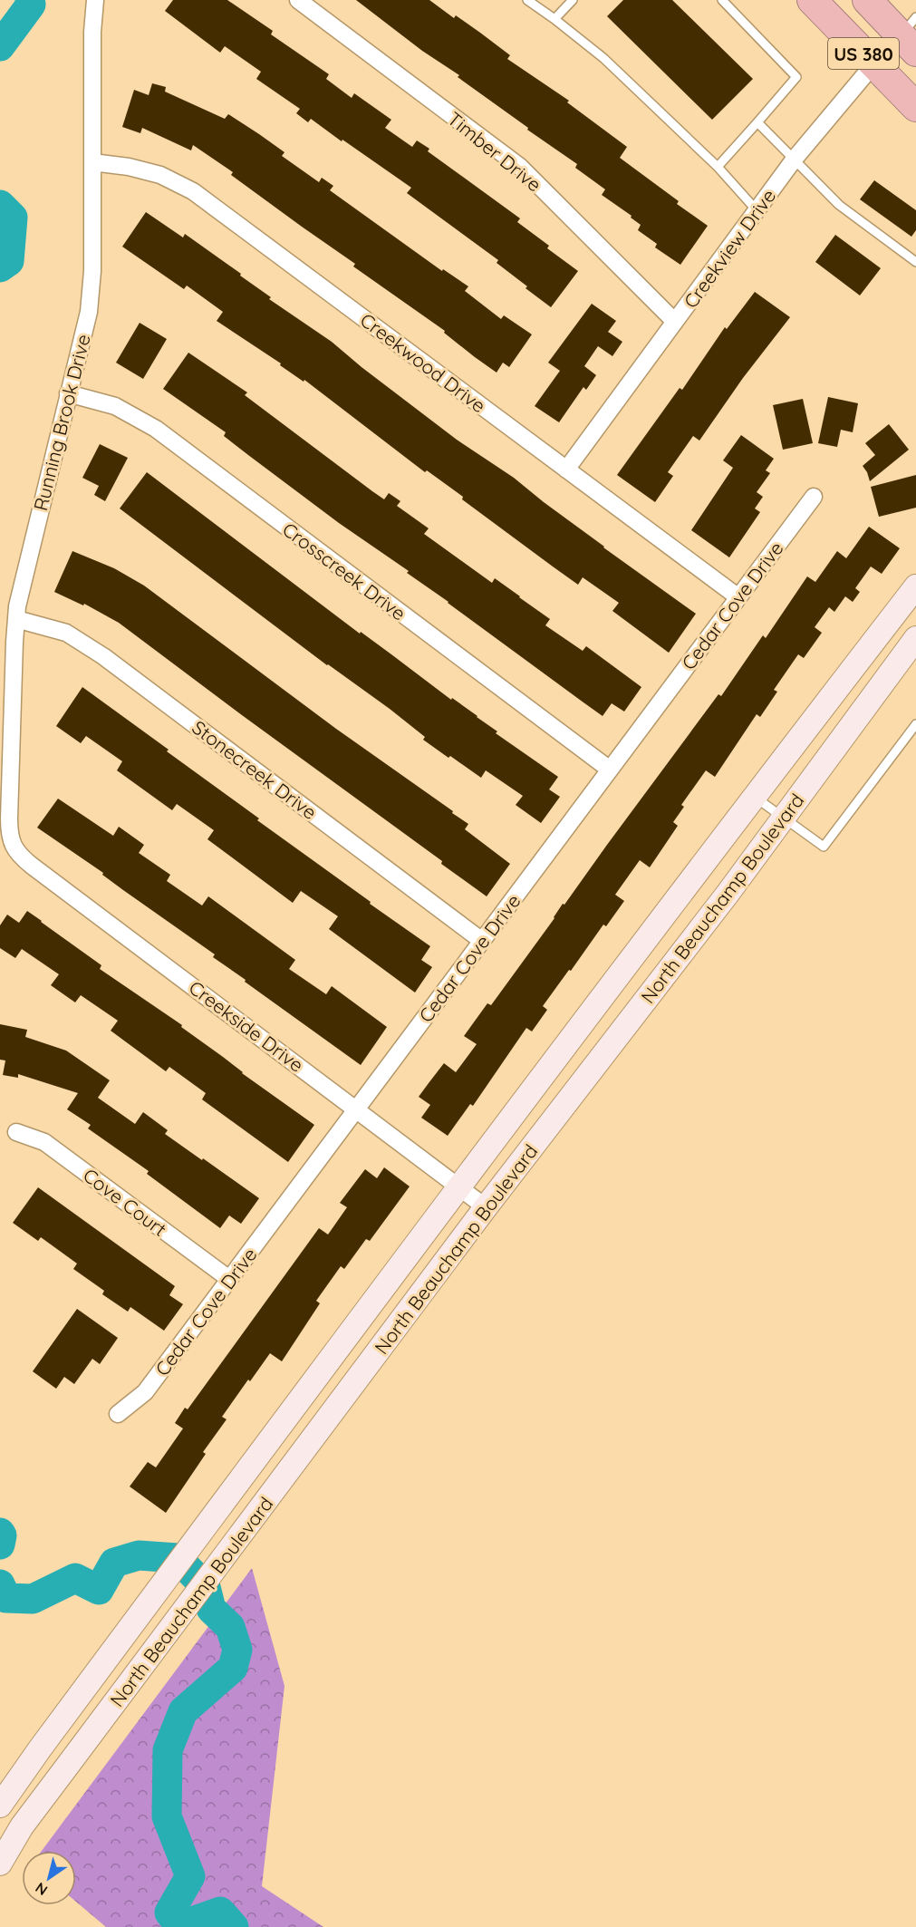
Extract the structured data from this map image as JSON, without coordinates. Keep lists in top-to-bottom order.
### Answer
{
  "streets": {
    "highway": ["US 380"],
    "street": [
      "Timber Drive",
      "Creekview Drive",
      "Creekwood Drive",
      "Running Brook Drive",
      "Crosscreek Drive",
      "Cedar Cove Drive",
      "Stonecreek Drive",
      "North Beauchamp Boulevard",
      "Creekside Drive",
      "Cove Court"
    ]
  },
  "crossings": [
    ["US 380", "Creekview Drive"],
    ["Timber Drive", "Creekview Drive"],
    ["Creekview Drive", "Creekwood Drive"],
    ["Creekwood Drive", "Running Brook Drive"],
    ["Creekwood Drive", "Cedar Cove Drive"],
    ["Running Brook Drive", "Crosscreek Drive"],
    ["Running Brook Drive", "Stonecreek Drive"],
    ["Running Brook Drive", "Creekside Drive"],
    ["Crosscreek Drive", "Cedar Cove Drive"],
    ["Cedar Cove Drive", "Stonecreek Drive"],
    ["Cedar Cove Drive", "Creekside Drive"],
    ["Cedar Cove Drive", "Cove Court"],
    ["North Beauchamp Boulevard", "Creekside Drive"]
  ],
  "north": "bottom left"
}
